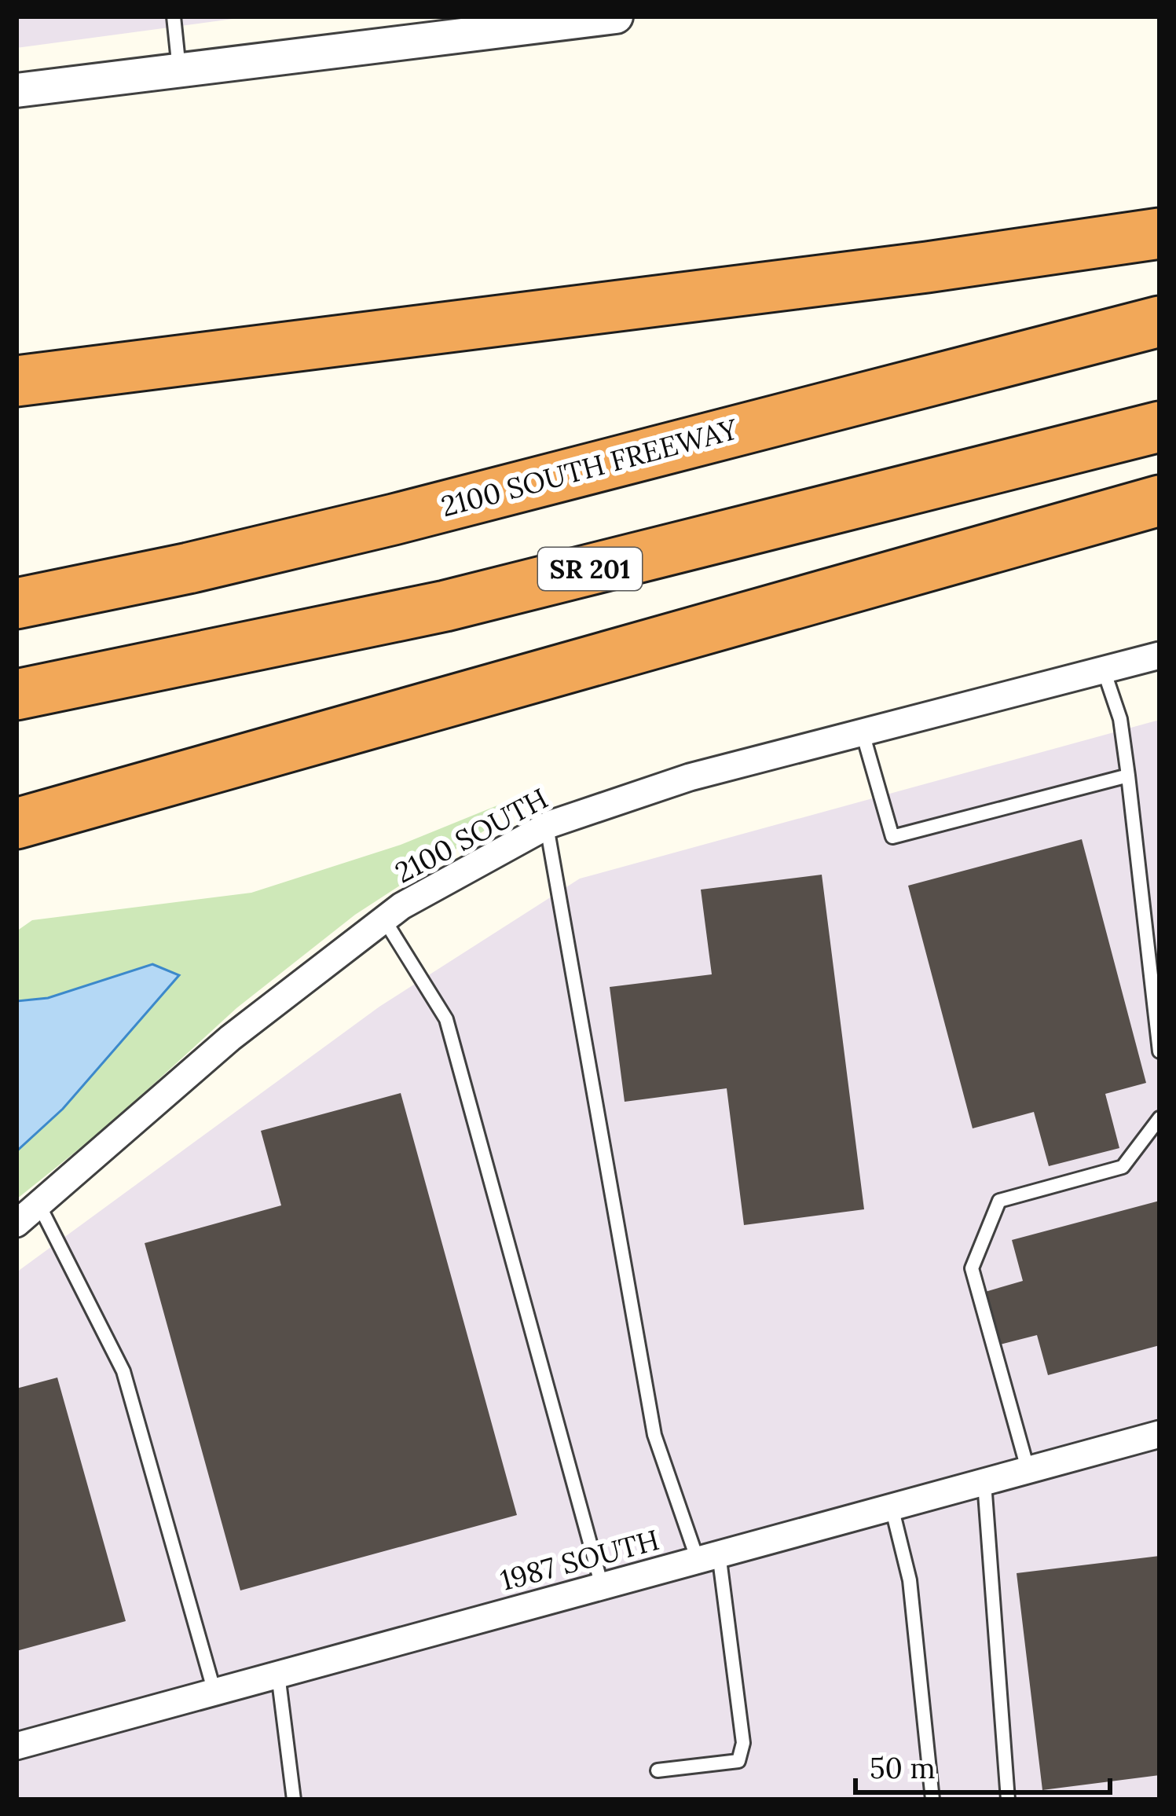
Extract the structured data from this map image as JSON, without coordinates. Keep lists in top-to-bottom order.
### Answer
{
  "streets": {
    "highway": ["2100 SOUTH FREEWAY", "SR 201"],
    "street": ["2100 SOUTH", "1987 SOUTH"]
  },
  "scale_bar": "50 m"
}
